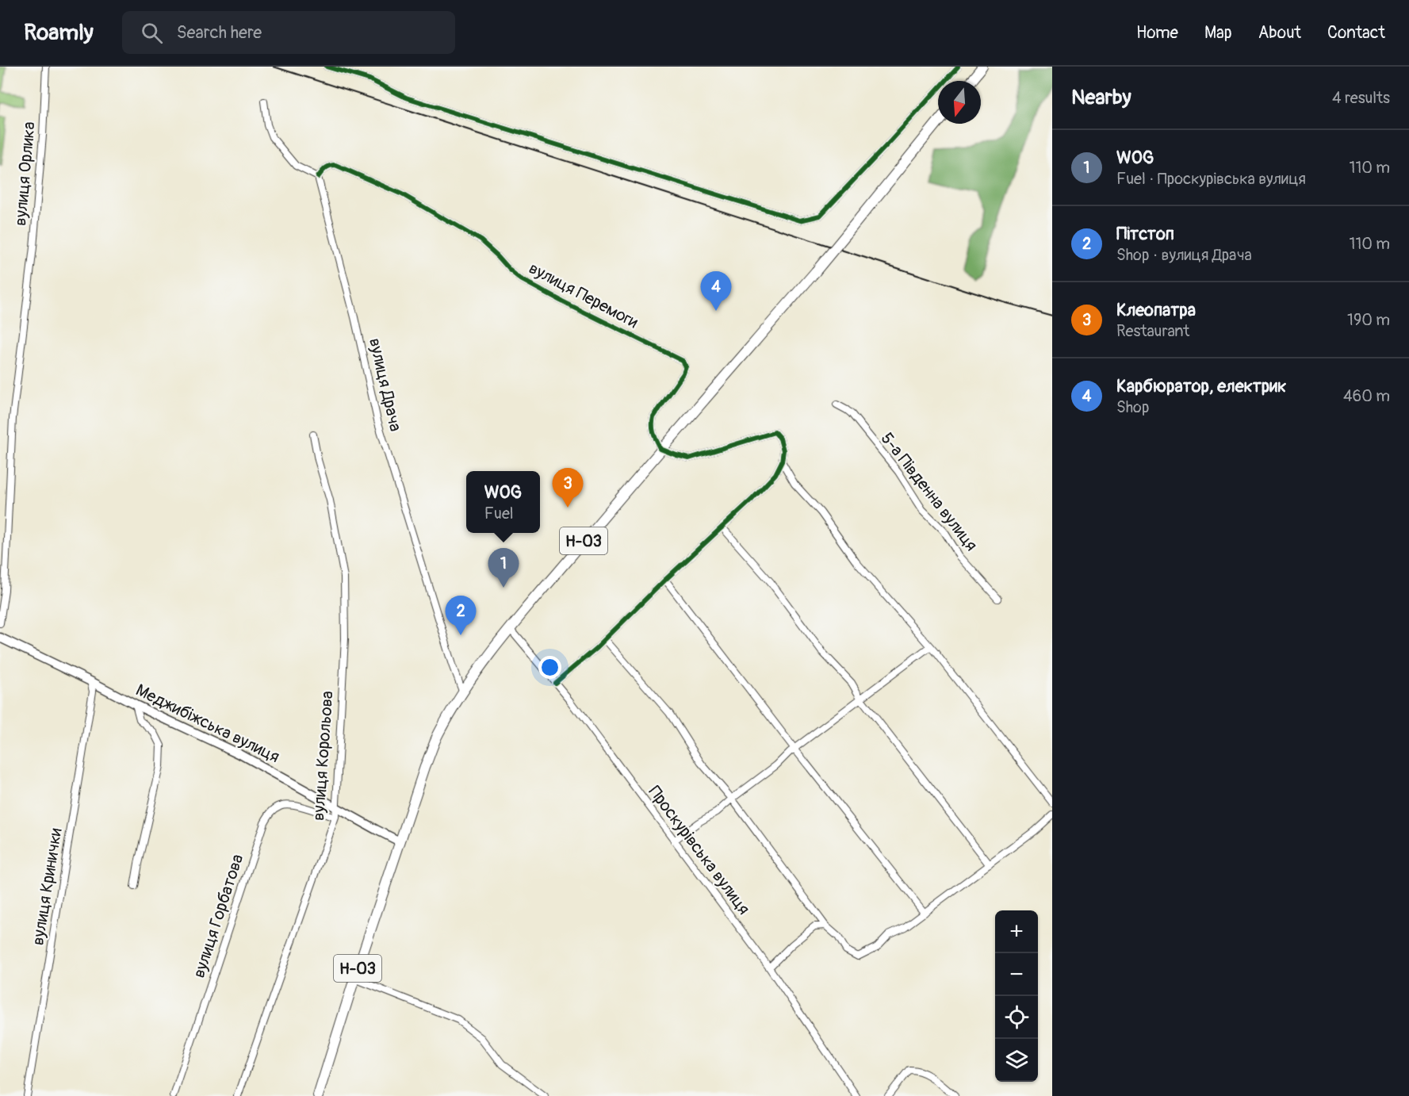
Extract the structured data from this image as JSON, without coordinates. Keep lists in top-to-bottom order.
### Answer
{
  "streets": {
    "main road": ["Н-03", "Меджибіжська вулиця"],
    "street": [
      "вулиця Орлика",
      "вулиця Перемоги",
      "вулиця Драча",
      "5-а Південна вулиця",
      "вулиця Корольова",
      "Проскурівська вулиця",
      "вулиця Кринички",
      "вулиця Горбатова"
    ]
  },
  "crossings": [
    ["вулиця Перемоги", "вулиця Драча"],
    ["вулиця Перемоги", "Н-03"],
    ["вулиця Драча", "Н-03"],
    ["Н-03", "Меджибіжська вулиця"],
    ["Н-03", "Проскурівська вулиця"],
    ["Меджибіжська вулиця", "вулиця Корольова"],
    ["Меджибіжська вулиця", "вулиця Кринички"],
    ["вулиця Корольова", "вулиця Горбатова"]
  ],
  "north": "bottom",
  "page": {
    "header": "Roamly",
    "search": "Search here",
    "nav": [
      "Home",
      "Map",
      "About",
      "Contact"
    ],
    "heading": ["Nearby", "4 results"],
    "list": [
      {
        "mark": "1",
        "name": "WOG",
        "note": "Fuel · Проскурівська вулиця",
        "value": "110 m"
      },
      {
        "mark": "2",
        "name": "Пітстоп",
        "note": "Shop · вулиця Драча",
        "value": "110 m"
      },
      {
        "mark": "3",
        "name": "Клеопатра",
        "note": "Restaurant",
        "value": "190 m"
      },
      {
        "mark": "4",
        "name": "Карбюратор, електрик",
        "note": "Shop",
        "value": "460 m"
      }
    ],
    "pins": [
      "4",
      "3",
      "1",
      "2"
    ],
    "popup": ["WOG", "Fuel"],
    "map_buttons": ["+", "−"]
  }
}
